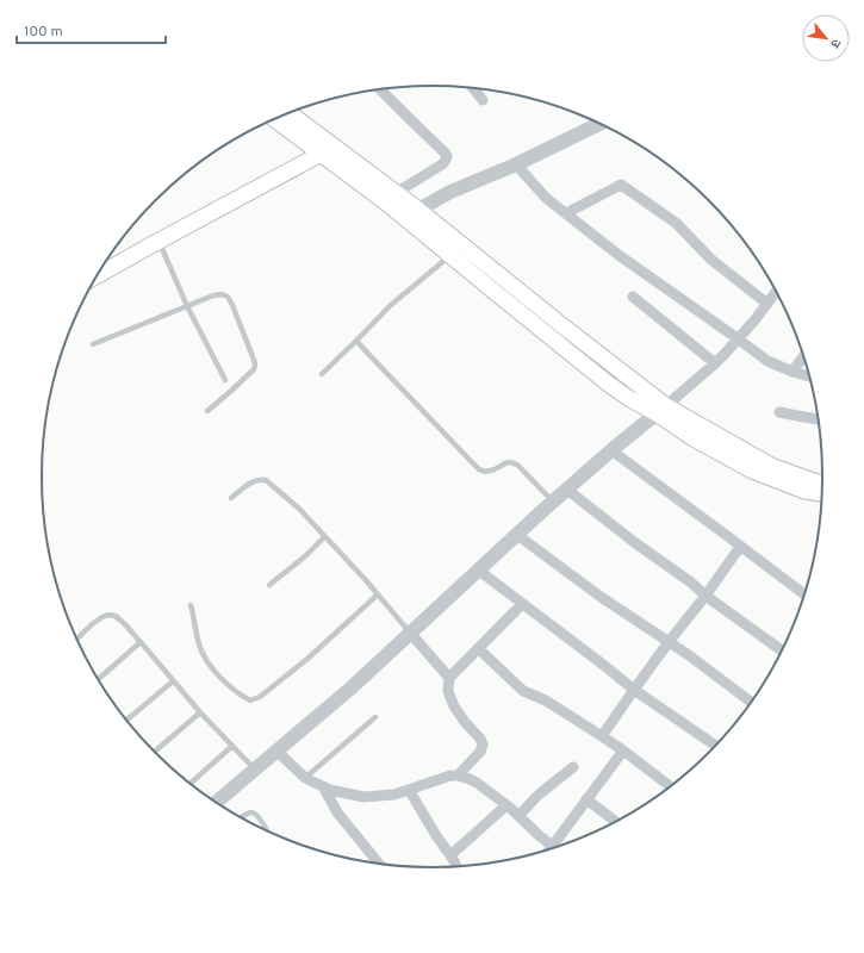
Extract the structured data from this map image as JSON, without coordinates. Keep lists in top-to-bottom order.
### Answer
{
  "scale_bar": "100 m",
  "north": "bottom right"
}
